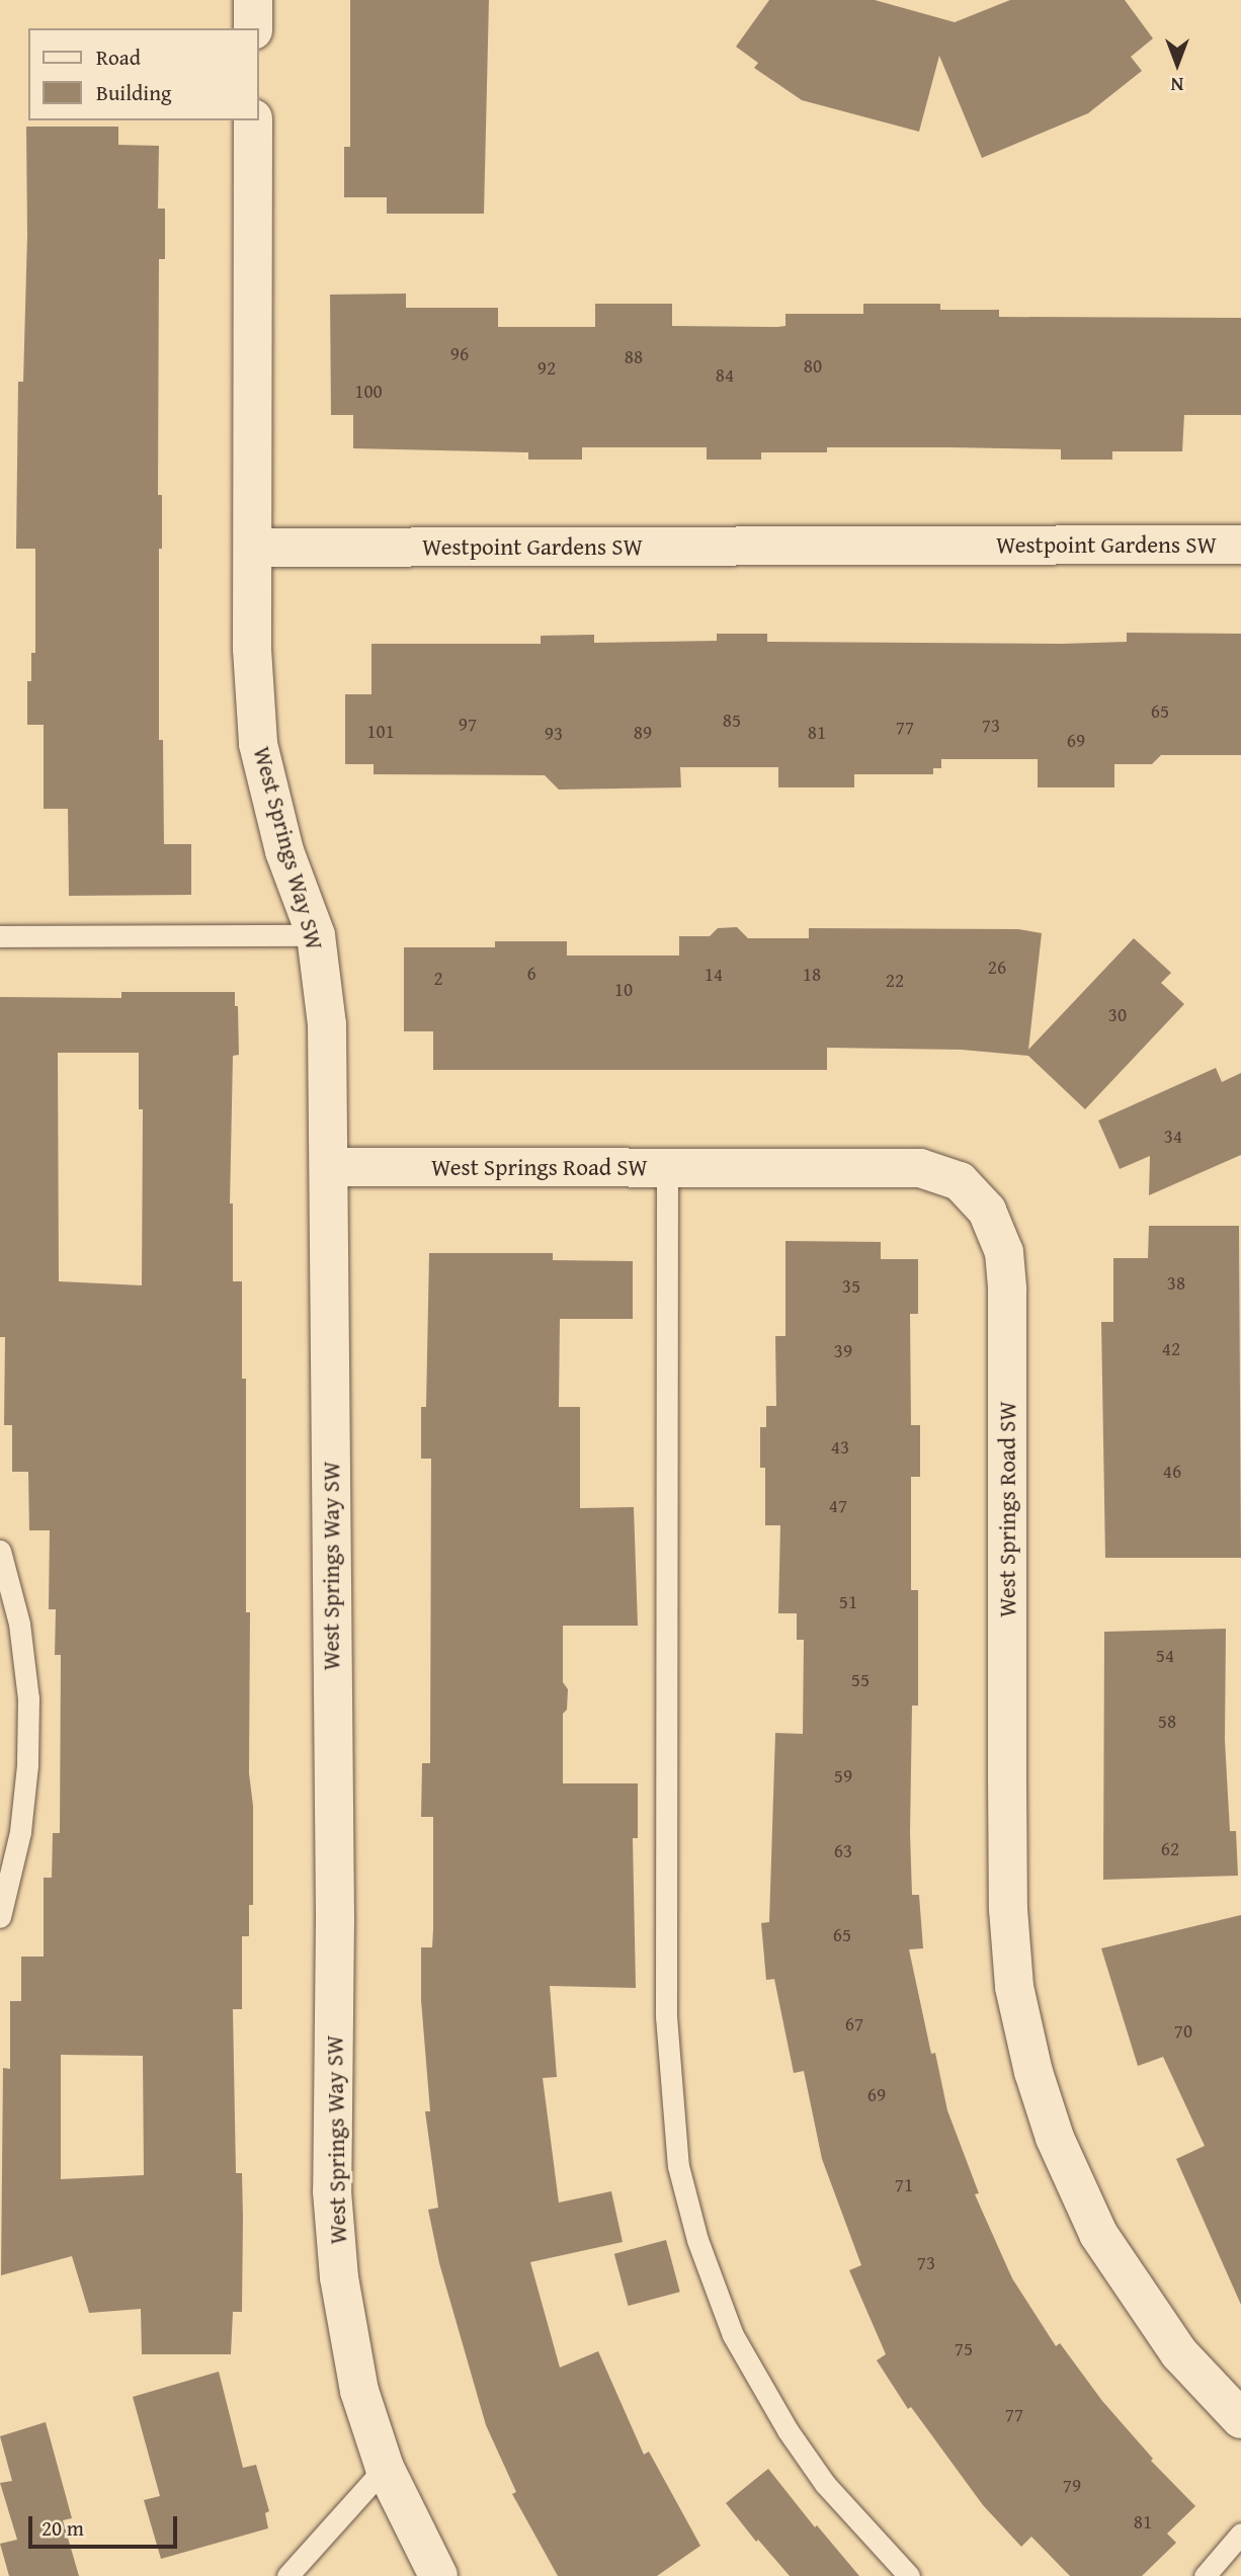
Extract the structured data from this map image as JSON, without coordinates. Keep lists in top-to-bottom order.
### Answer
{
  "streets": {
    "street": ["Westpoint Gardens SW", "West Springs Way SW", "West Springs Road SW"]
  },
  "crossings": [
    ["Westpoint Gardens SW", "West Springs Way SW"],
    ["West Springs Way SW", "West Springs Road SW"]
  ],
  "house_numbers": [
    "96",
    "88",
    "80",
    "92",
    "84",
    "100",
    "65",
    "85",
    "97",
    "73",
    "77",
    "101",
    "89",
    "81",
    "93",
    "69",
    "26",
    "6",
    "14",
    "18",
    "2",
    "22",
    "10",
    "30",
    "34",
    "38",
    "35",
    "42",
    "39",
    "43",
    "46",
    "47",
    "51",
    "54",
    "55",
    "58",
    "59",
    "62",
    "63",
    "65",
    "67",
    "70",
    "69",
    "71",
    "73",
    "75",
    "77",
    "79",
    "81"
  ],
  "legend": ["Road", "Building"],
  "scale_bar": "20 m",
  "north": "bottom"
}
